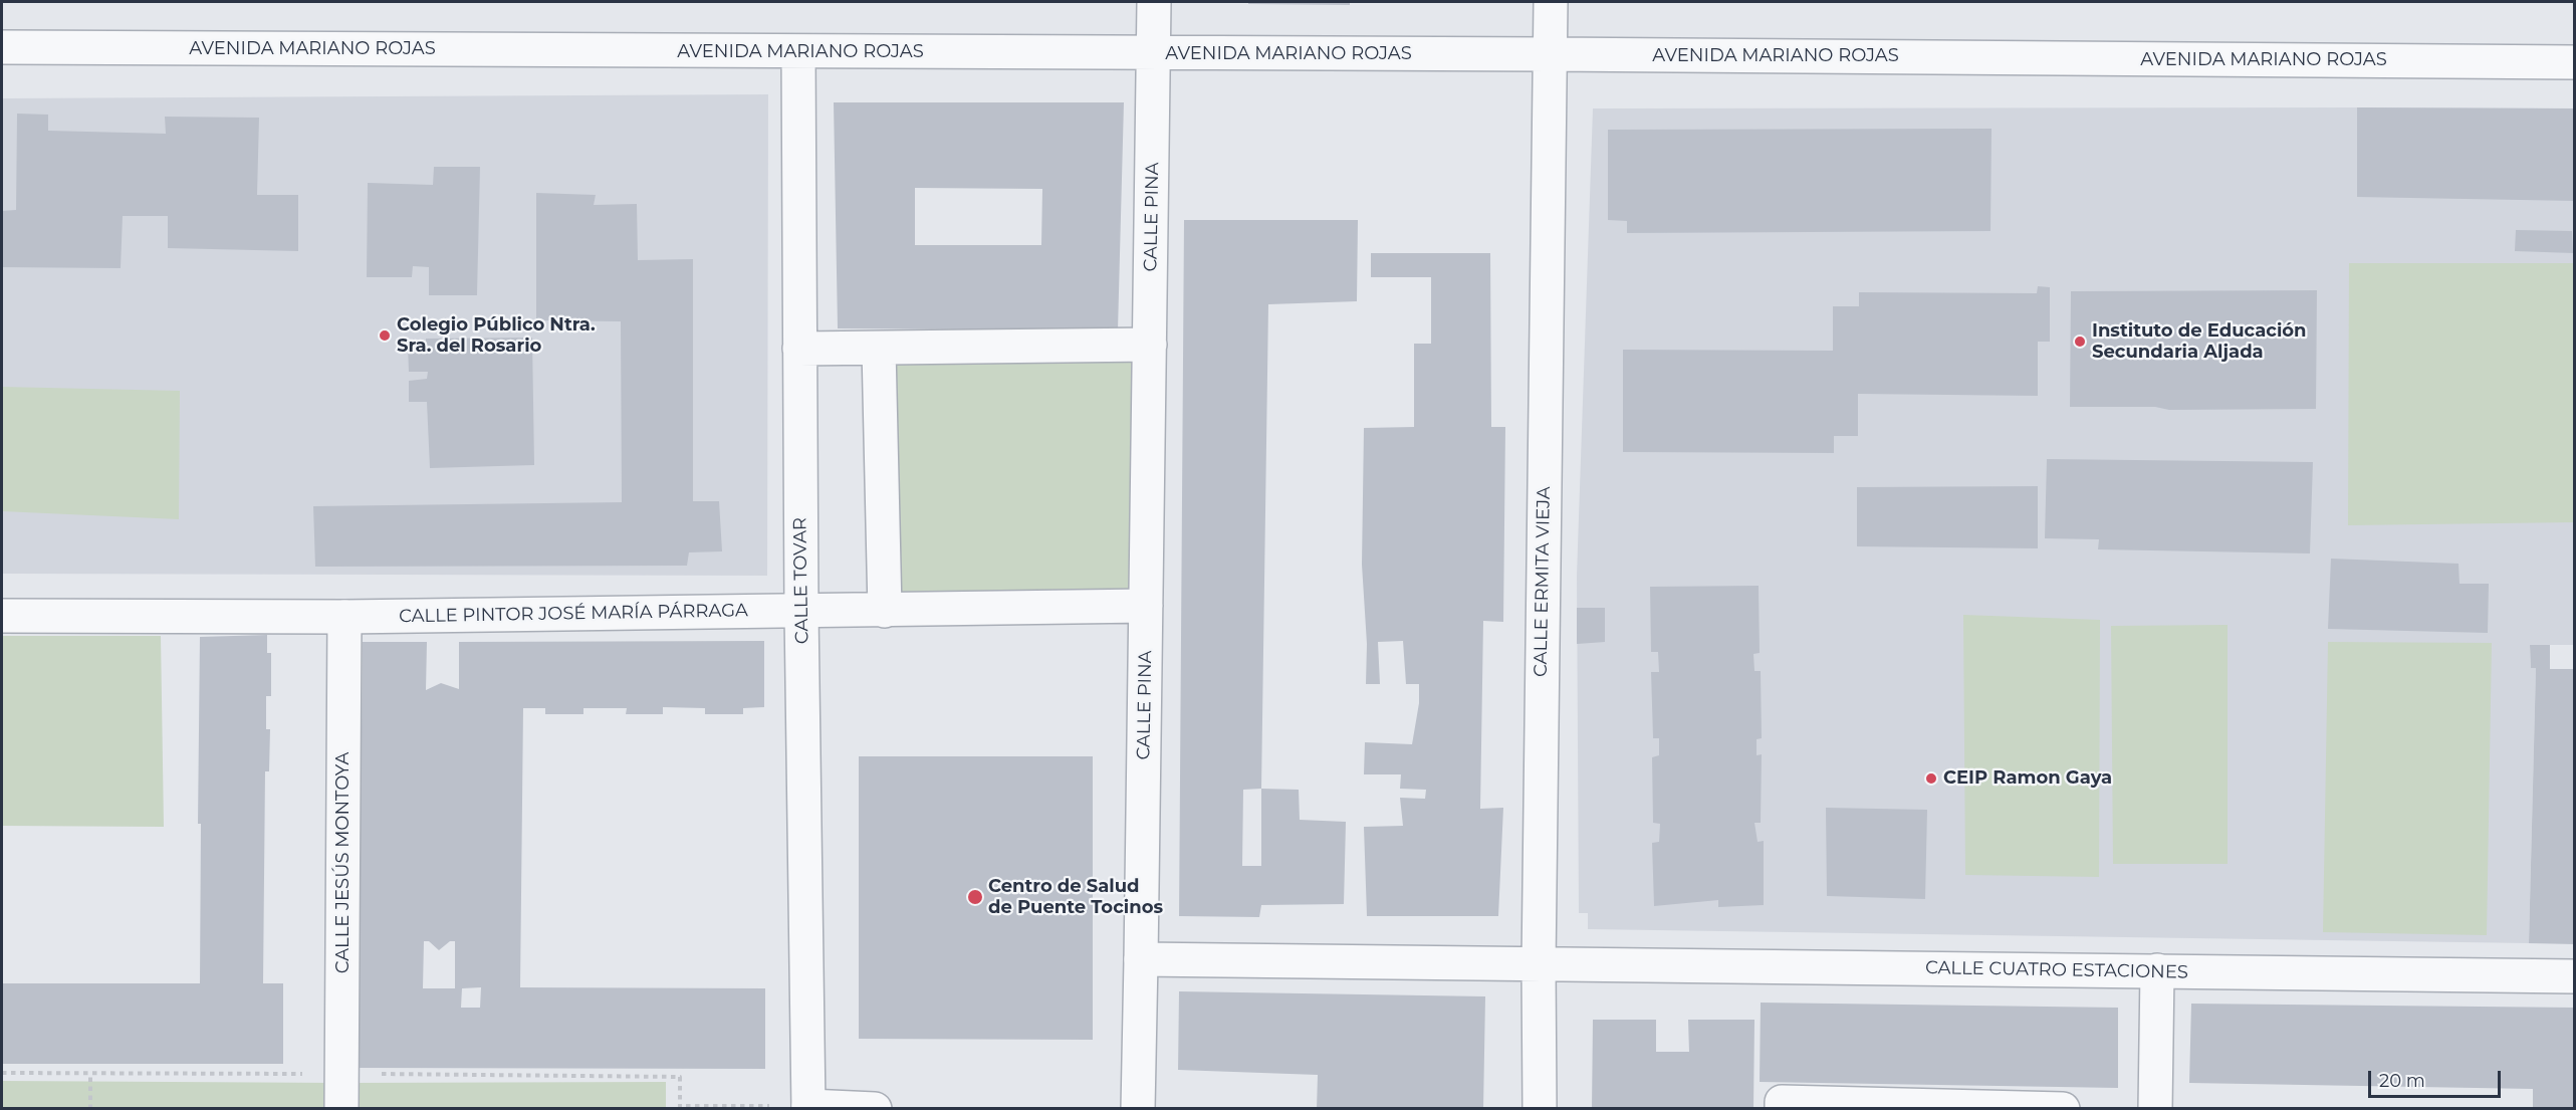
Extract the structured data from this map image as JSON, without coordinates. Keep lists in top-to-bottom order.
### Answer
{
  "streets": {
    "street": [
      "AVENIDA MARIANO ROJAS",
      "CALLE PINA",
      "CALLE TOVAR",
      "CALLE ERMITA VIEJA",
      "CALLE PINTOR JOSÉ MARÍA PÁRRAGA",
      "CALLE JESÚS MONTOYA",
      "CALLE CUATRO ESTACIONES"
    ]
  },
  "crossings": [
    ["AVENIDA MARIANO ROJAS", "CALLE PINA"],
    ["AVENIDA MARIANO ROJAS", "CALLE TOVAR"],
    ["AVENIDA MARIANO ROJAS", "CALLE ERMITA VIEJA"],
    ["CALLE PINA", "CALLE PINTOR JOSÉ MARÍA PÁRRAGA"],
    ["CALLE TOVAR", "CALLE PINTOR JOSÉ MARÍA PÁRRAGA"],
    ["CALLE ERMITA VIEJA", "CALLE CUATRO ESTACIONES"],
    ["CALLE PINTOR JOSÉ MARÍA PÁRRAGA", "CALLE JESÚS MONTOYA"]
  ],
  "places": [
    "Colegio Público Ntra. Sra. del Rosario",
    "Instituto de Educación Secundaria Aljada",
    "CEIP Ramon Gaya",
    "Centro de Salud de Puente Tocinos"
  ],
  "scale_bar": "20 m"
}
